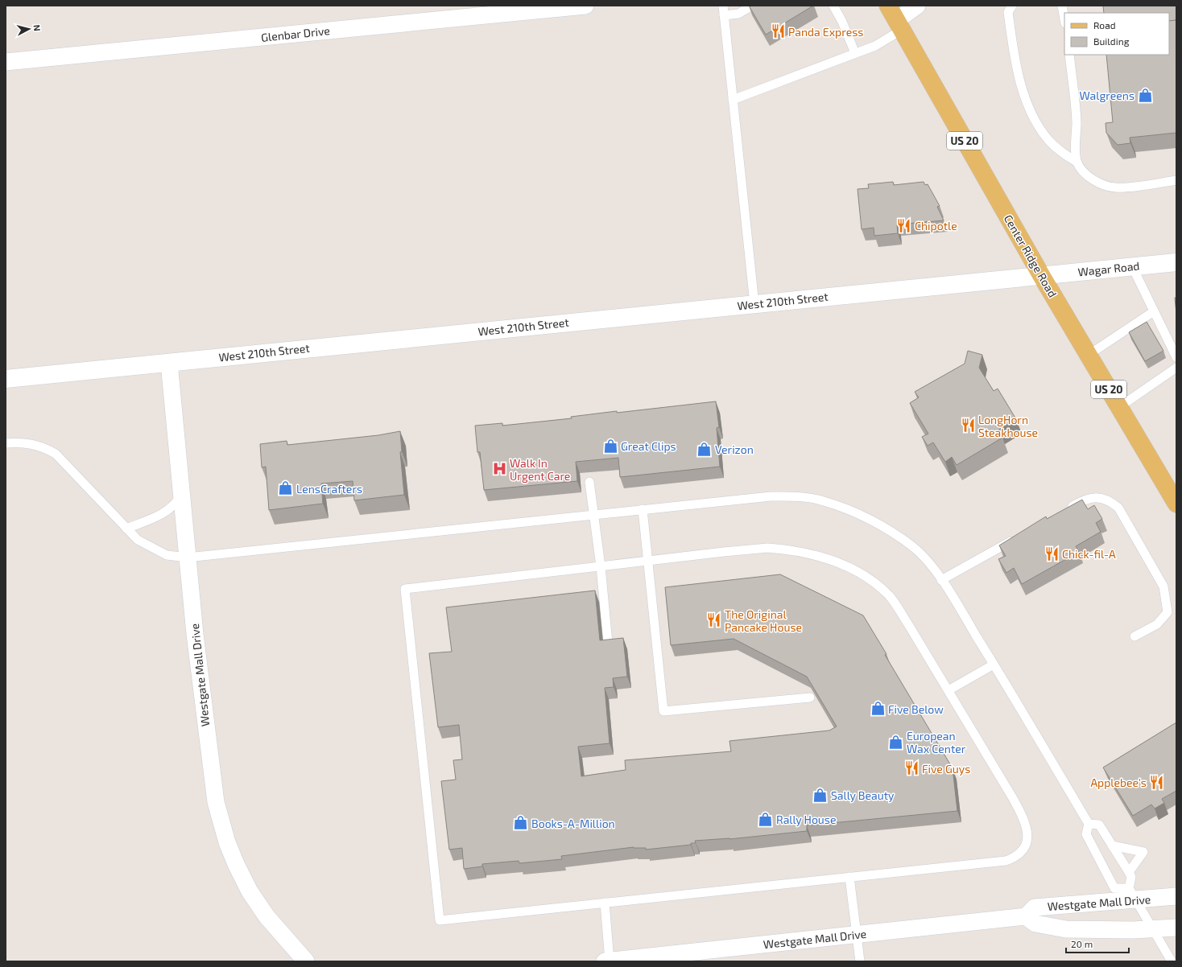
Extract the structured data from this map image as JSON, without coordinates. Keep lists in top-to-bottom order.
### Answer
{
  "streets": {
    "main road": ["US 20", "Center Ridge Road"],
    "street": [
      "Glenbar Drive",
      "Wagar Road",
      "West 210th Street",
      "Westgate Mall Drive"
    ]
  },
  "crossings": [
    ["Center Ridge Road", "Wagar Road"],
    ["Center Ridge Road", "West 210th Street"],
    ["Wagar Road", "West 210th Street"],
    ["West 210th Street", "Westgate Mall Drive"]
  ],
  "places": {
    "restaurant": [
      "Panda Express",
      "Chipotle",
      "LongHorn Steakhouse",
      "Chick-fil-A",
      "The Original Pancake House",
      "Five Guys",
      "Applebee's"
    ],
    "shop": [
      "Walgreens",
      "Great Clips",
      "Verizon",
      "LensCrafters",
      "Five Below",
      "European Wax Center",
      "Sally Beauty",
      "Rally House",
      "Books-A-Million"
    ],
    "hospital": ["Walk In Urgent Care"]
  },
  "legend": ["Road", "Building"],
  "scale_bar": "20 m",
  "north": "right"
}
